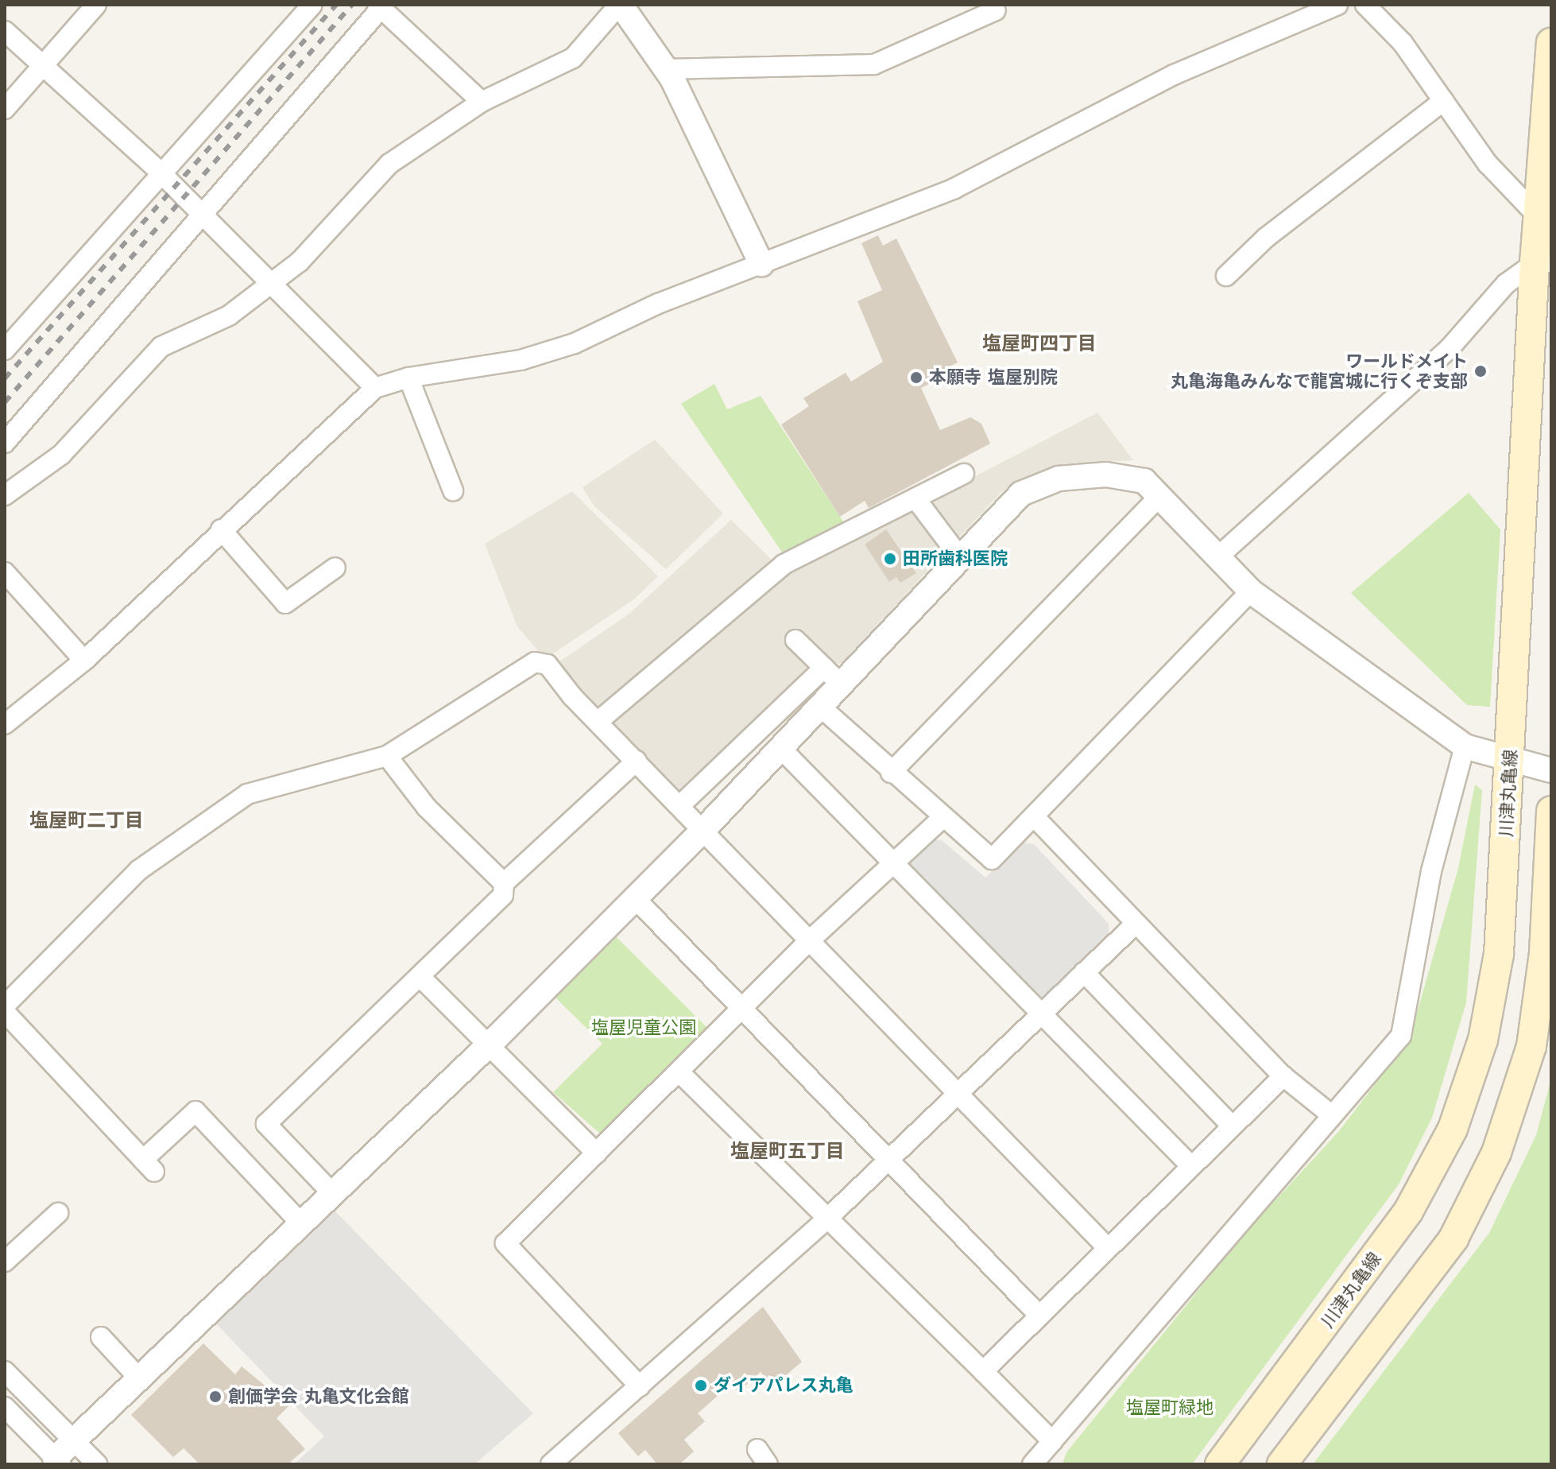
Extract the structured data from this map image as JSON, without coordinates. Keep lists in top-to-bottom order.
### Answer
{
  "streets": {
    "main road": ["川津丸亀線"]
  },
  "districts": ["塩屋町四丁目", "塩屋町二丁目", "塩屋町五丁目"],
  "parks": ["塩屋児童公園", "塩屋町緑地"],
  "places": [
    "ワールドメイト 丸亀海亀みんなで龍宮城に行くぞ支部",
    "本願寺 塩屋別院",
    "田所歯科医院",
    "ダイアパレス丸亀",
    "創価学会 丸亀文化会館"
  ]
}
